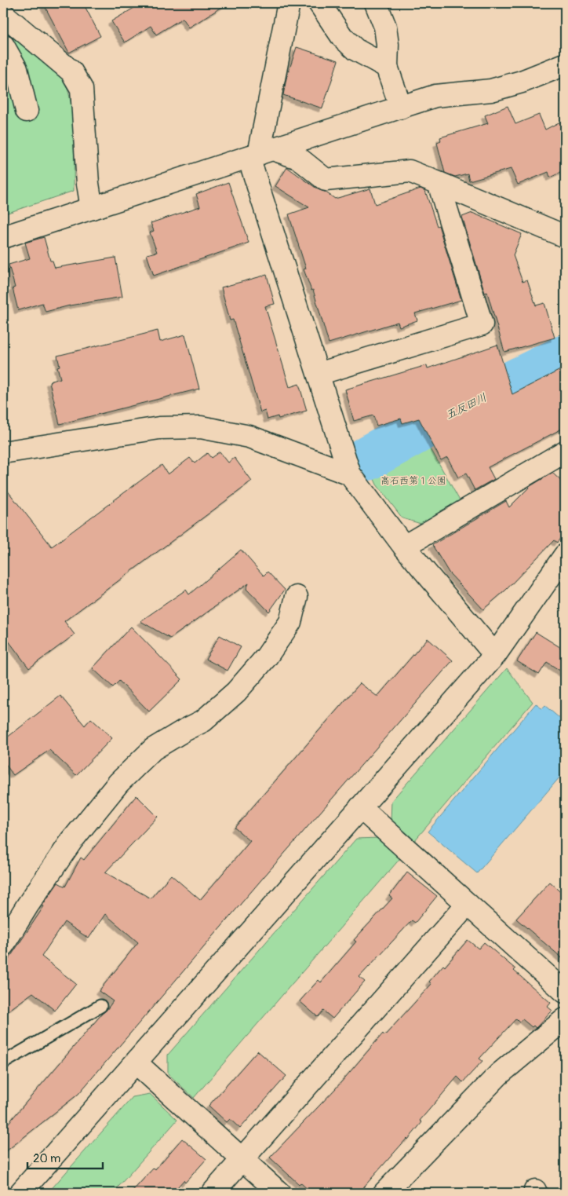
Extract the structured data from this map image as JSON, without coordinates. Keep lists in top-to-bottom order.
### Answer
{
  "water": ["五反田川"],
  "parks": ["高石西第１公園"],
  "scale_bar": "20 m"
}
